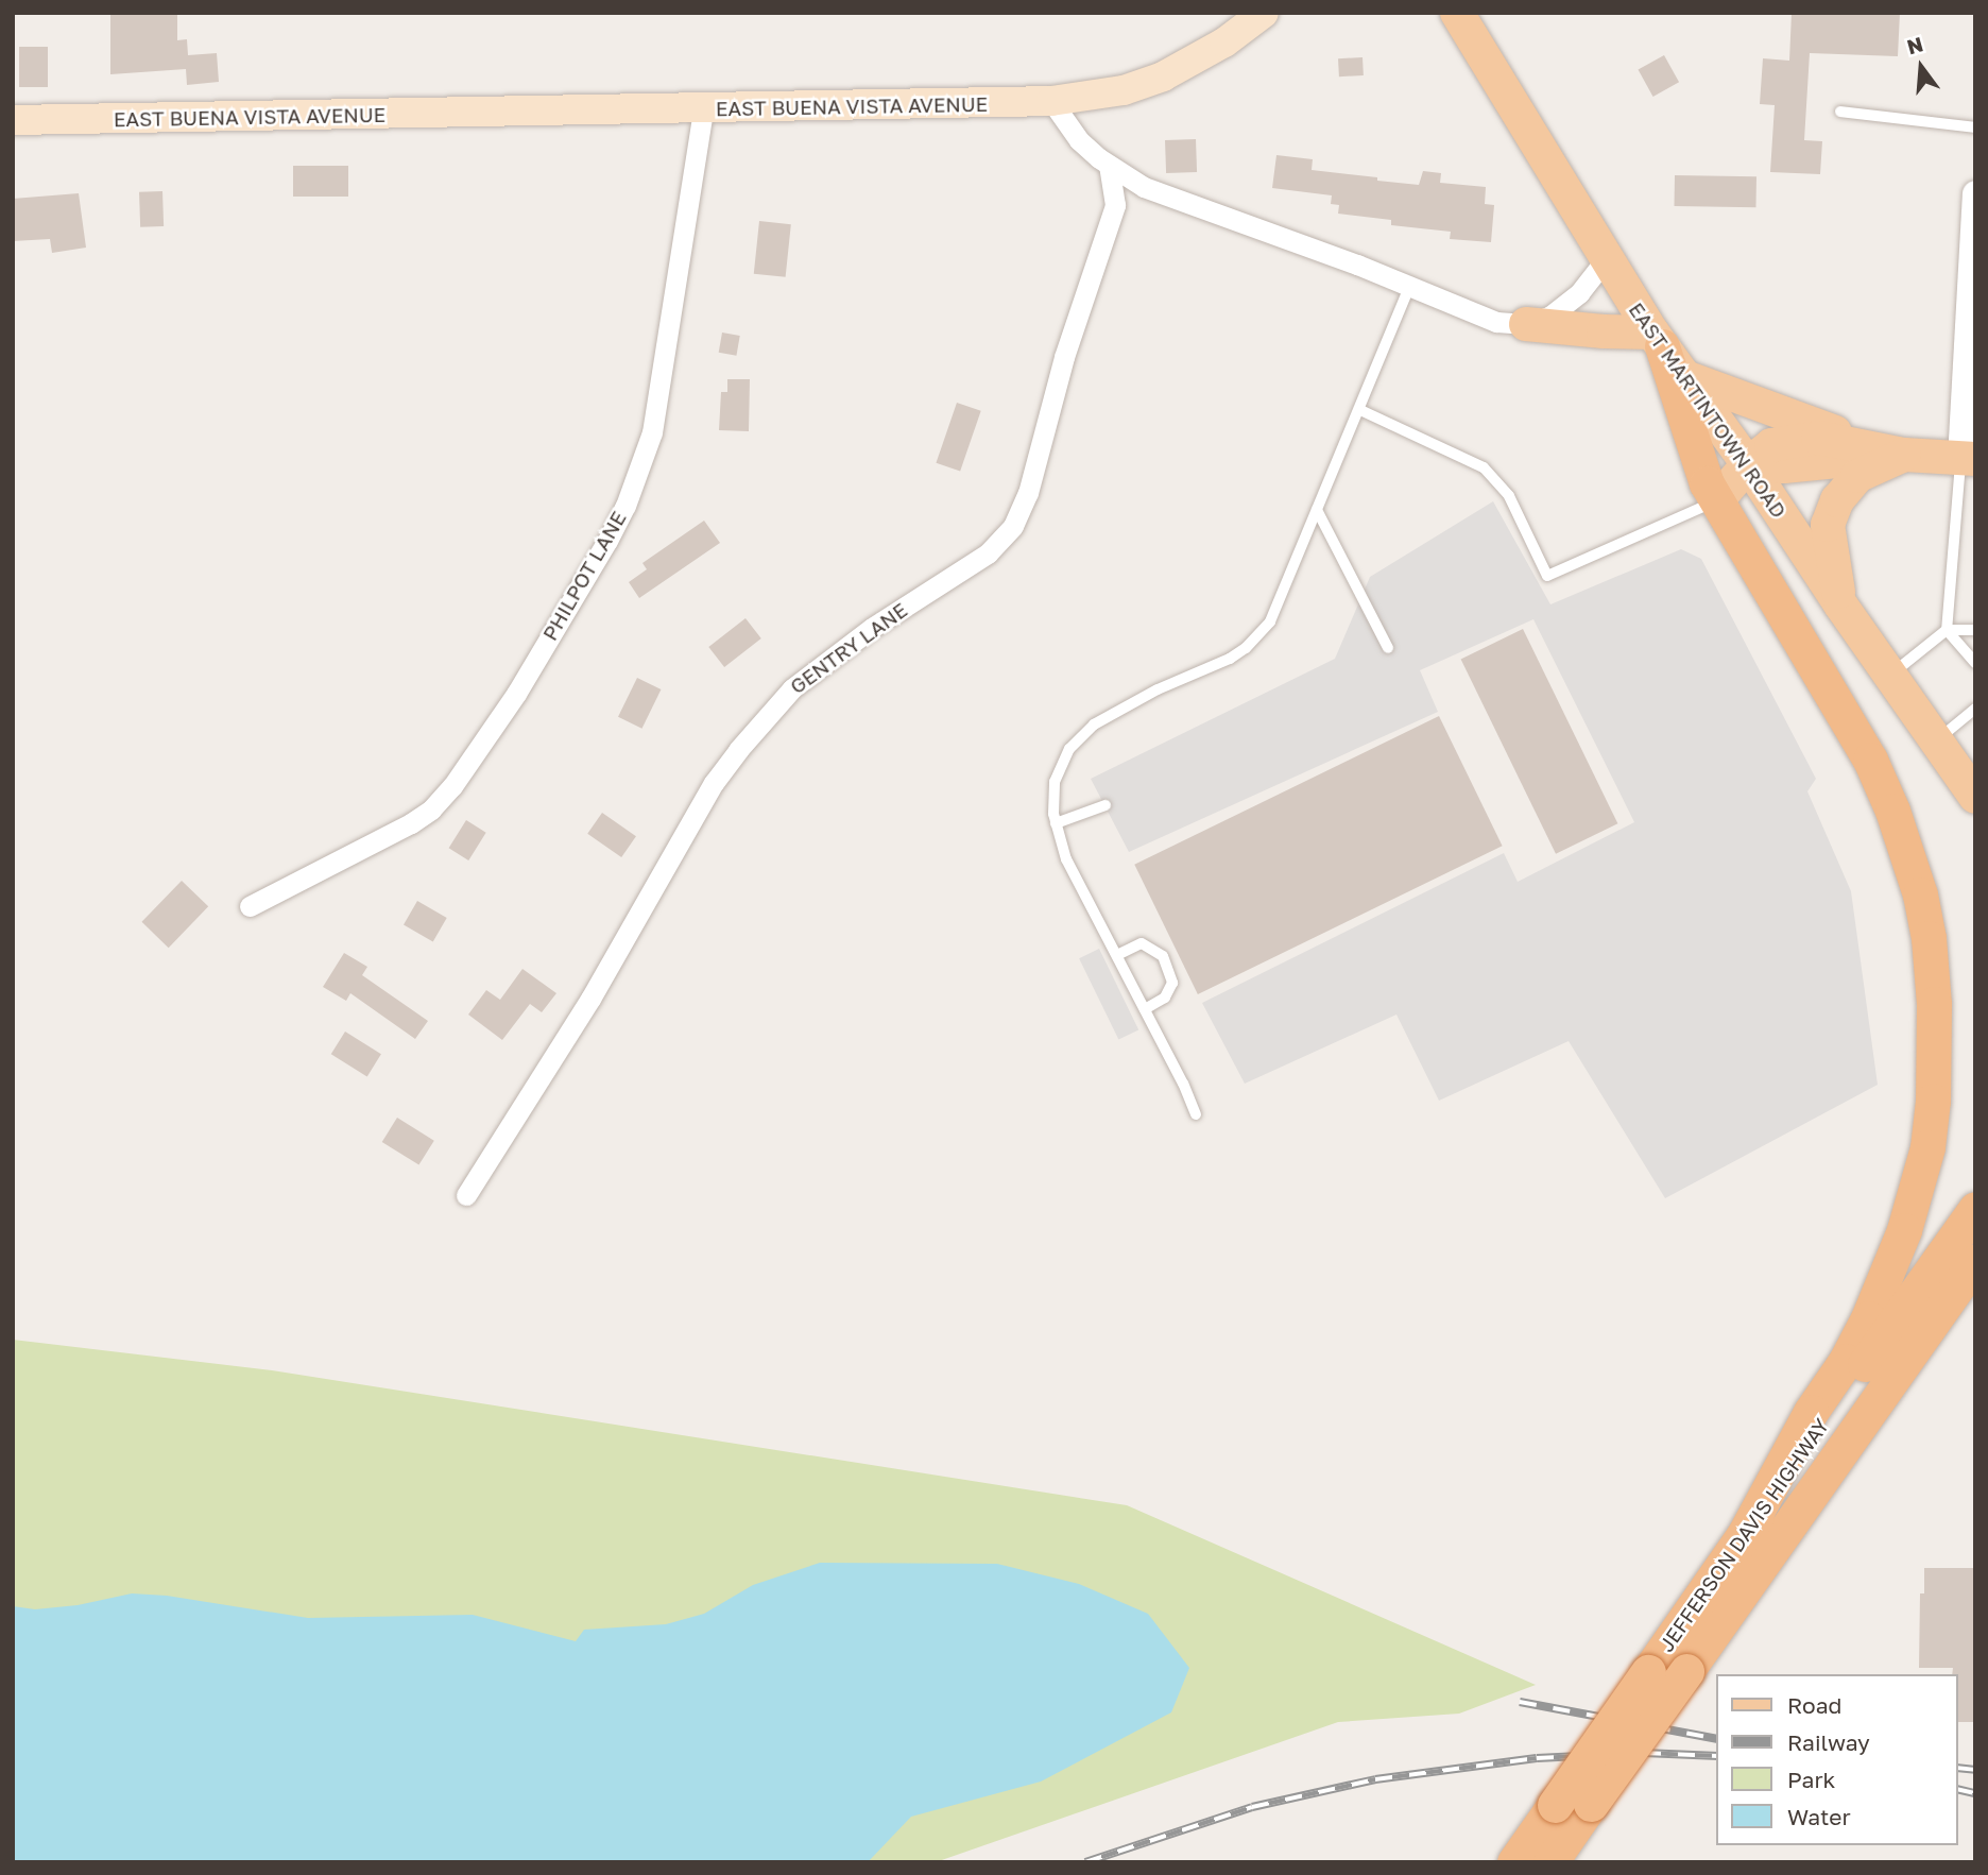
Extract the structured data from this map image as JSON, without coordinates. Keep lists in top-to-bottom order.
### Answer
{
  "streets": {
    "highway": ["JEFFERSON DAVIS HIGHWAY"],
    "main road": ["EAST BUENA VISTA AVENUE", "EAST MARTINTOWN ROAD"],
    "street": ["PHILPOT LANE", "GENTRY LANE"]
  },
  "crossings": [
    ["EAST BUENA VISTA AVENUE", "PHILPOT LANE"]
  ],
  "legend": [
    "Road",
    "Railway",
    "Park",
    "Water"
  ],
  "north": "top"
}
